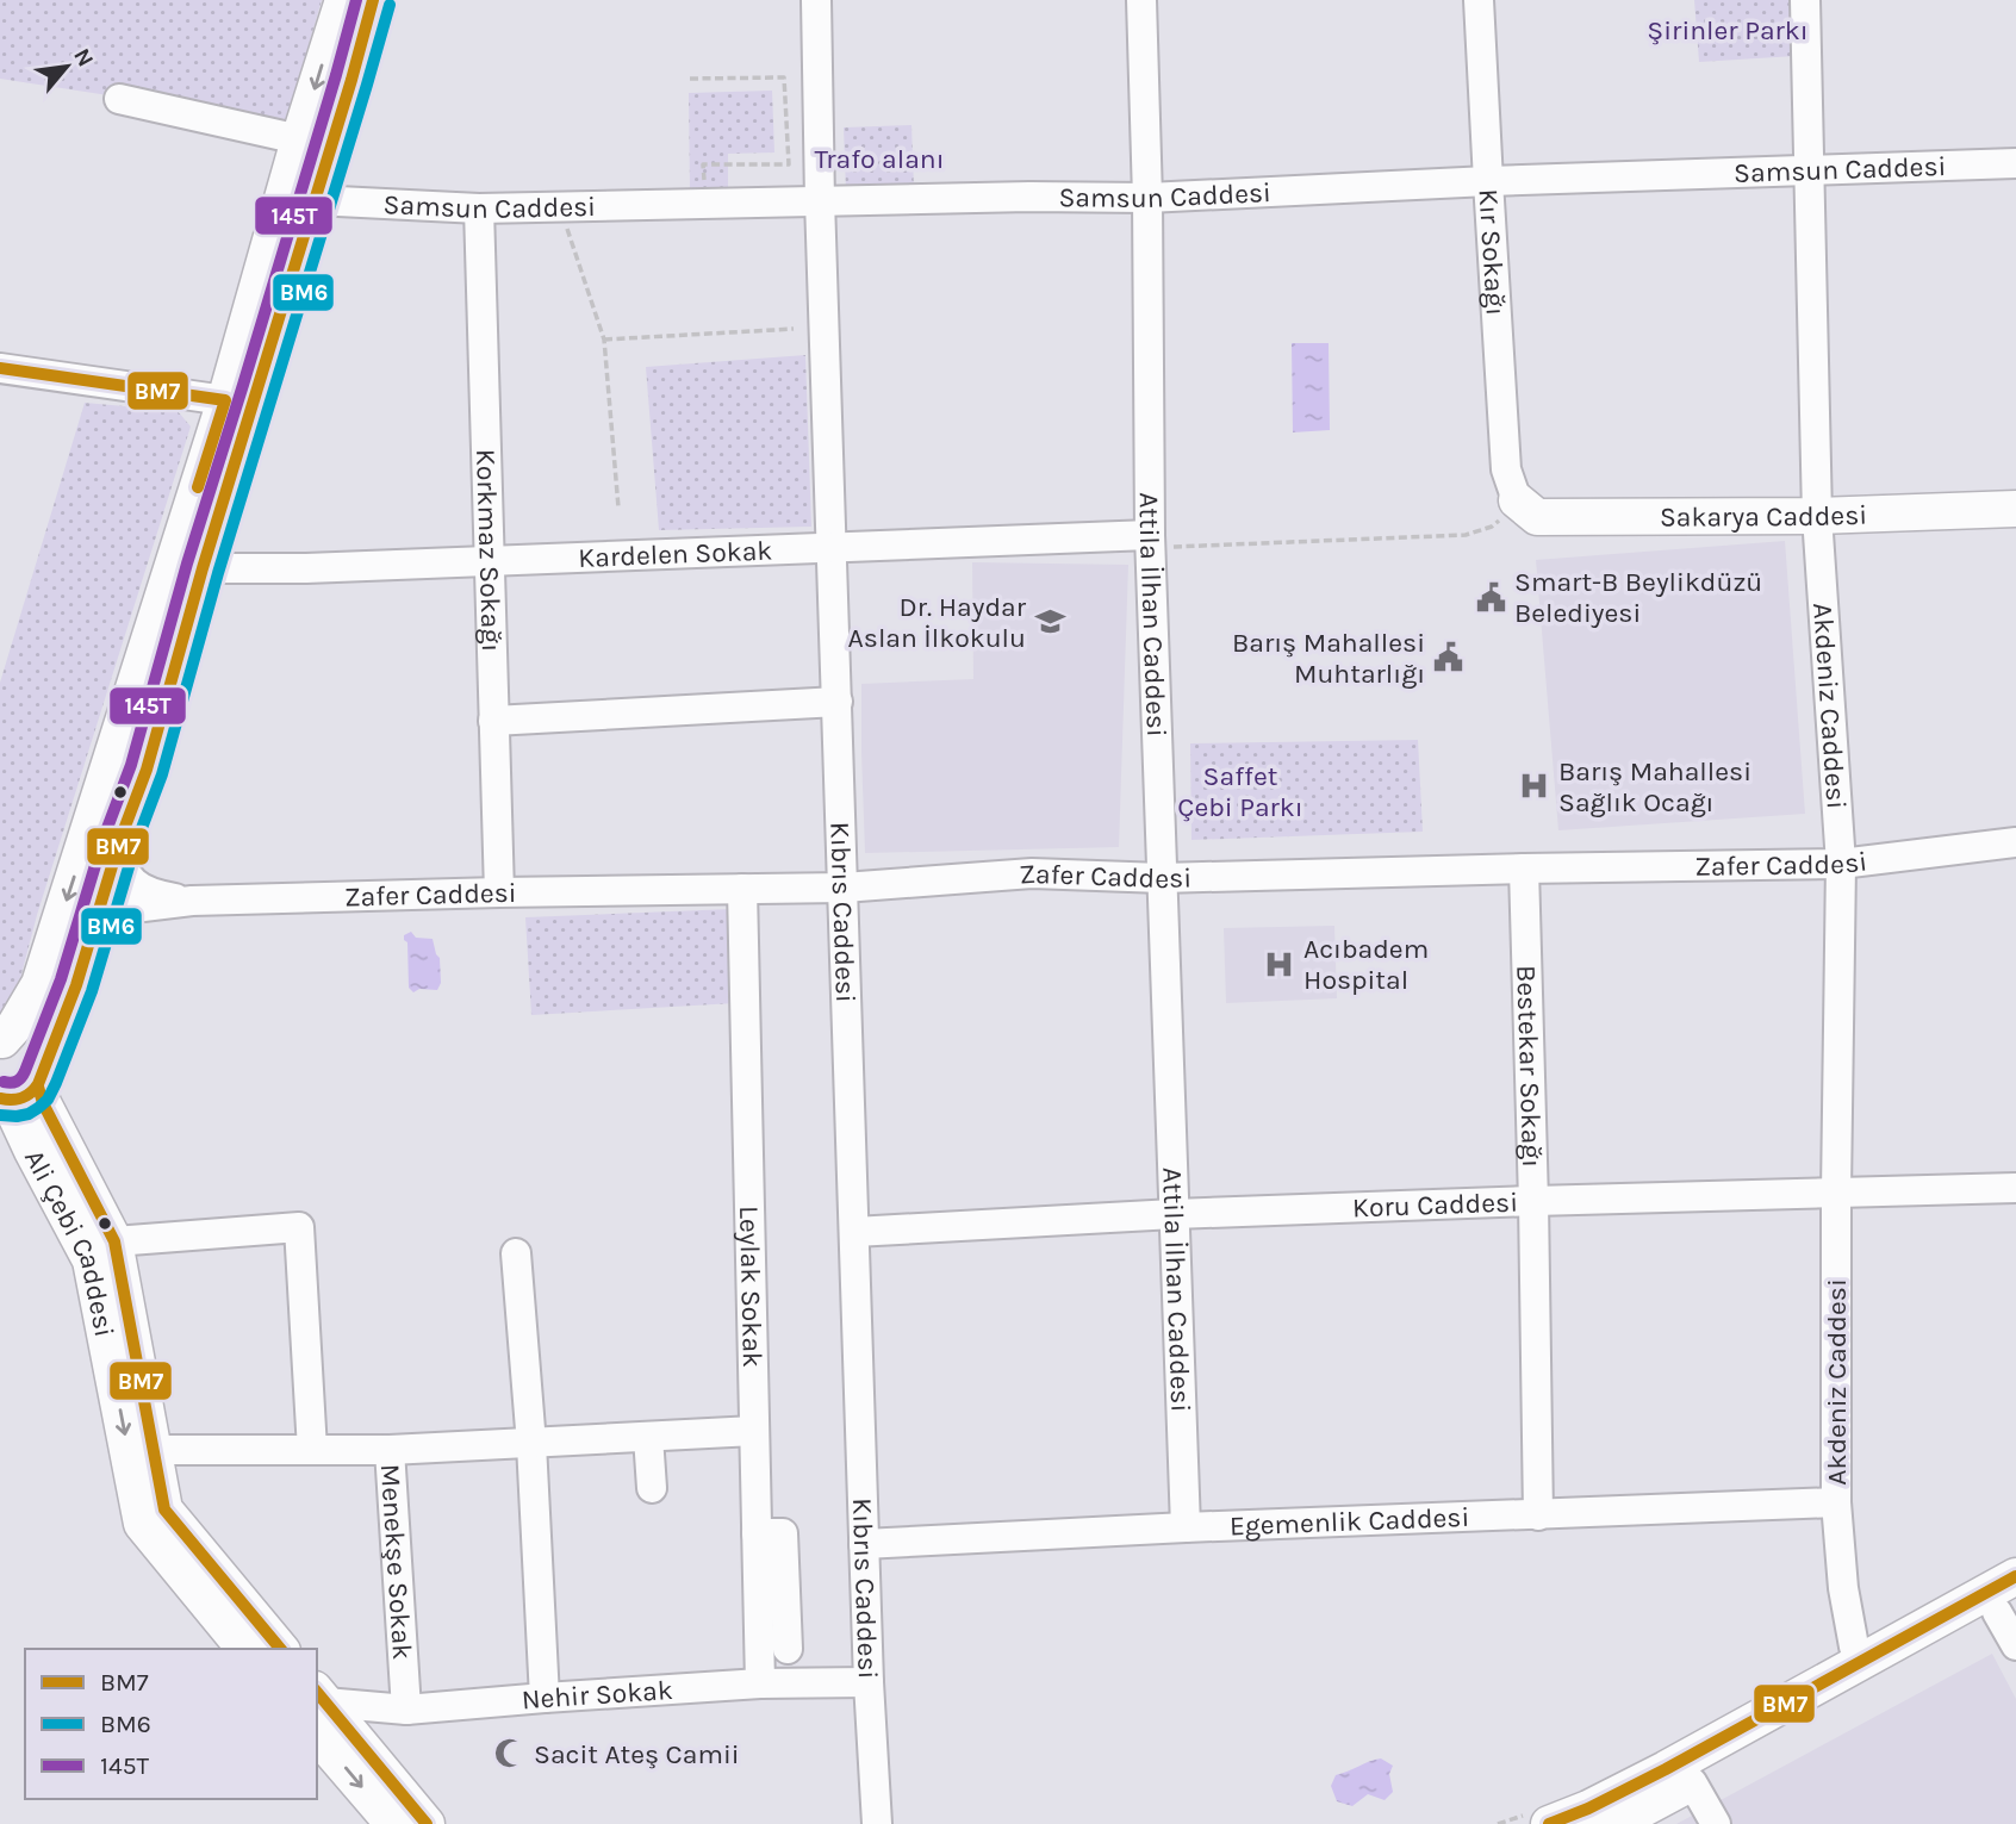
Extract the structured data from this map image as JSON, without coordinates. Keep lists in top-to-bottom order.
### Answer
{
  "streets": {
    "main road": ["Sakarya Caddesi", "Ali Çebi Caddesi"],
    "street": [
      "Samsun Caddesi",
      "Kır Sokağı",
      "Korkmaz Sokağı",
      "Kardelen Sokak",
      "Attila İlhan Caddesi",
      "Akdeniz Caddesi",
      "Zafer Caddesi",
      "Kıbrıs Caddesi",
      "Bestekar Sokağı",
      "Koru Caddesi",
      "Leylak Sokak",
      "Egemenlik Caddesi",
      "Menekşe Sokak",
      "Nehir Sokak"
    ]
  },
  "crossings": [
    ["Samsun Caddesi", "Kır Sokağı"],
    ["Samsun Caddesi", "Korkmaz Sokağı"],
    ["Samsun Caddesi", "Attila İlhan Caddesi"],
    ["Samsun Caddesi", "Akdeniz Caddesi"],
    ["Samsun Caddesi", "Kıbrıs Caddesi"],
    ["Kır Sokağı", "Sakarya Caddesi"],
    ["Sakarya Caddesi", "Akdeniz Caddesi"],
    ["Korkmaz Sokağı", "Kardelen Sokak"],
    ["Korkmaz Sokağı", "Zafer Caddesi"],
    ["Kardelen Sokak", "Attila İlhan Caddesi"],
    ["Kardelen Sokak", "Kıbrıs Caddesi"],
    ["Attila İlhan Caddesi", "Zafer Caddesi"],
    ["Attila İlhan Caddesi", "Koru Caddesi"],
    ["Attila İlhan Caddesi", "Egemenlik Caddesi"],
    ["Akdeniz Caddesi", "Zafer Caddesi"],
    ["Akdeniz Caddesi", "Koru Caddesi"],
    ["Akdeniz Caddesi", "Egemenlik Caddesi"],
    ["Zafer Caddesi", "Kıbrıs Caddesi"],
    ["Zafer Caddesi", "Bestekar Sokağı"],
    ["Zafer Caddesi", "Leylak Sokak"],
    ["Kıbrıs Caddesi", "Koru Caddesi"],
    ["Kıbrıs Caddesi", "Egemenlik Caddesi"],
    ["Kıbrıs Caddesi", "Nehir Sokak"],
    ["Bestekar Sokağı", "Koru Caddesi"],
    ["Bestekar Sokağı", "Egemenlik Caddesi"],
    ["Ali Çebi Caddesi", "Menekşe Sokak"],
    ["Leylak Sokak", "Nehir Sokak"],
    ["Menekşe Sokak", "Nehir Sokak"]
  ],
  "parks": ["Şirinler Parkı", "Trafo alanı", "Saffet Çebi Parkı"],
  "places": {
    "public building": ["Smart-B Beylikdüzü Belediyesi", "Barış Mahallesi Muhtarlığı"],
    "school or university": ["Dr. Haydar Aslan İlkokulu"],
    "hospital": ["Barış Mahallesi Sağlık Ocağı", "Acıbadem Hospital"],
    "mosque": ["Sacit Ateş Camii"]
  },
  "lines": ["transit line BM7", "transit line 145T", "transit line BM6"],
  "legend": ["BM7", "BM6", "145T"],
  "north": "top right"
}
